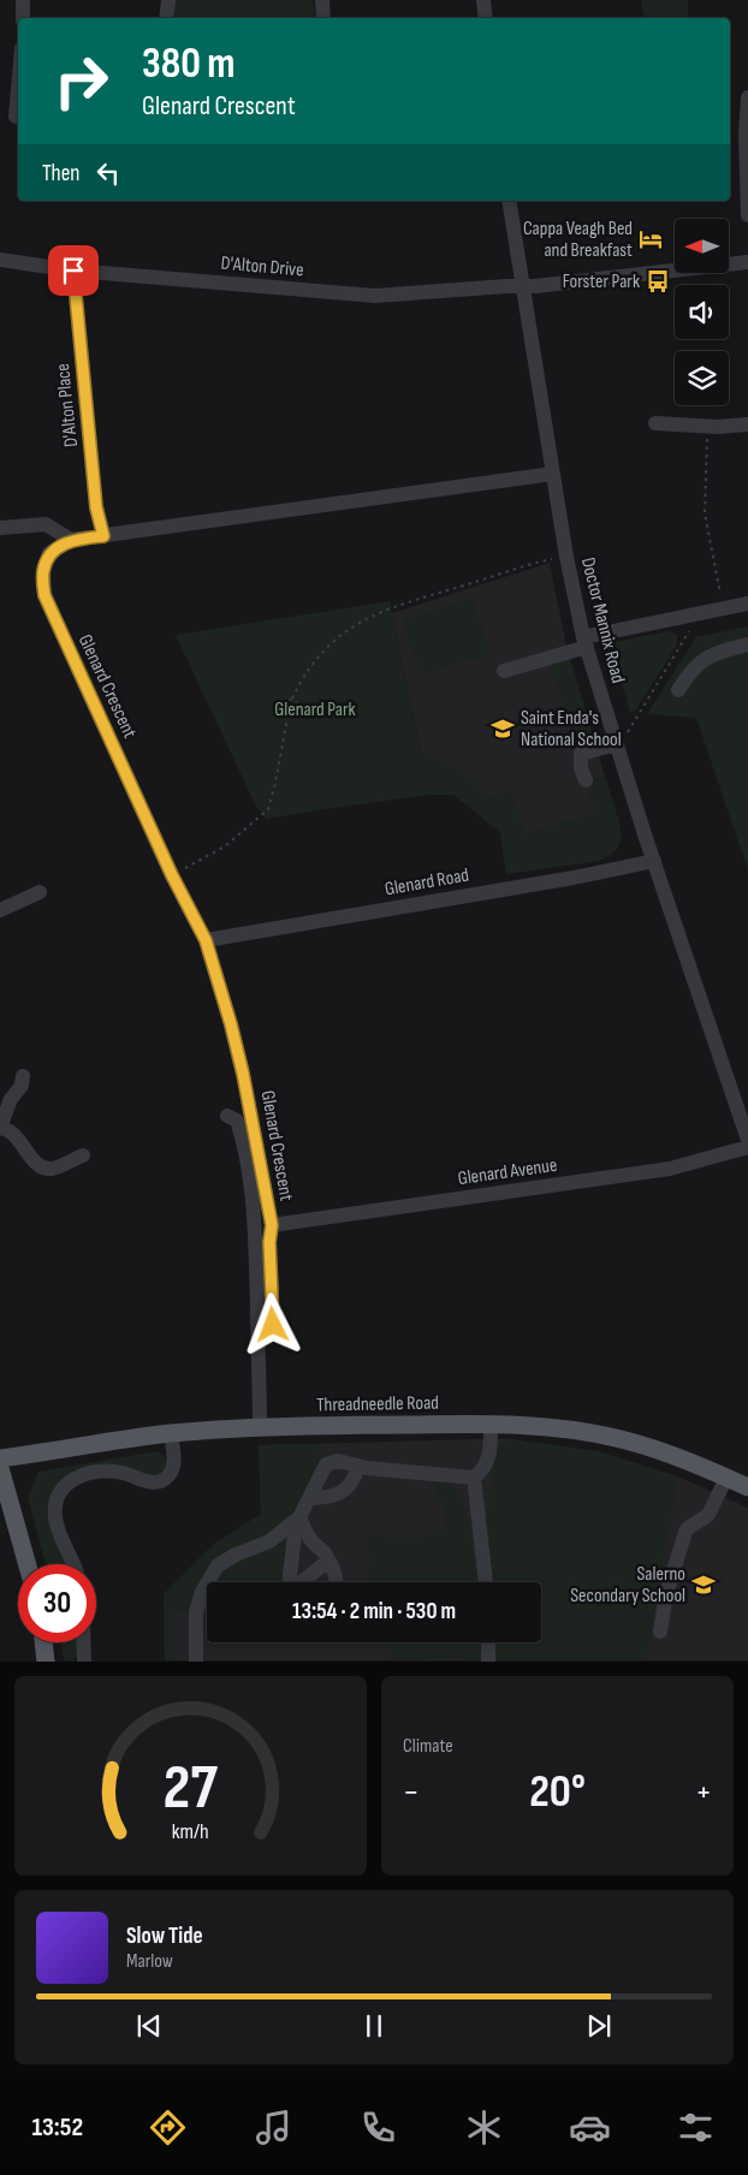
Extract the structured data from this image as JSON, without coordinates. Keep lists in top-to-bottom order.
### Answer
{
  "streets": {
    "main road": ["Threadneedle Road"],
    "street": [
      "D'Alton Drive",
      "D'Alton Place",
      "Doctor Mannix Road",
      "Glenard Crescent",
      "Glenard Road",
      "Glenard Avenue"
    ]
  },
  "crossings": [
    ["D'Alton Drive", "D'Alton Place"],
    ["D'Alton Drive", "Doctor Mannix Road"],
    ["Doctor Mannix Road", "Glenard Road"],
    ["Glenard Crescent", "Glenard Road"],
    ["Glenard Crescent", "Glenard Avenue"]
  ],
  "parks": ["Glenard Park"],
  "places": {
    "hotel": ["Cappa Veagh Bed and Breakfast"],
    "bus stop": ["Forster Park"],
    "school or university": ["Saint Enda's National School", "Salerno Secondary School"]
  },
  "north": "left",
  "page": {
    "turn": ["380 m", "Glenard Crescent"],
    "then": "Then",
    "limit": "30",
    "trip": "13:54 · 2 min · 530 m",
    "tile": "Climate",
    "heat": ["−", "20°", "+"],
    "song": ["Slow Tide", "Marlow"],
    "tabs": "13:52",
    "gauge": ["27", "km/h"]
  }
}
